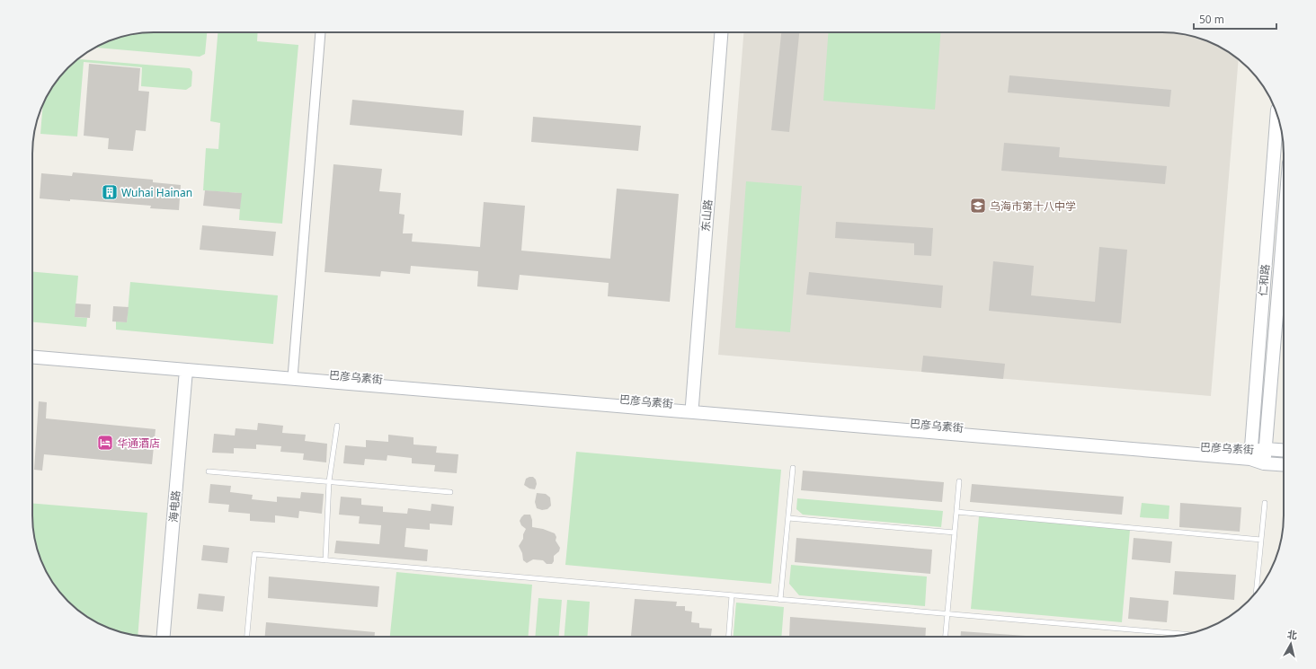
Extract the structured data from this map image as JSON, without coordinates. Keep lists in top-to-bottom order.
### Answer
{
  "streets": {
    "street": [
      "东山路",
      "仁和路",
      "巴彦乌素街",
      "海电路"
    ]
  },
  "crossings": [
    ["东山路", "巴彦乌素街"],
    ["仁和路", "巴彦乌素街"],
    ["巴彦乌素街", "海电路"]
  ],
  "places": {
    "building": ["Wuhai Hainan"],
    "school or university": ["乌海市第十八中学"],
    "hotel": ["华通酒店"]
  },
  "scale_bar": "50 m",
  "north": "top"
}
